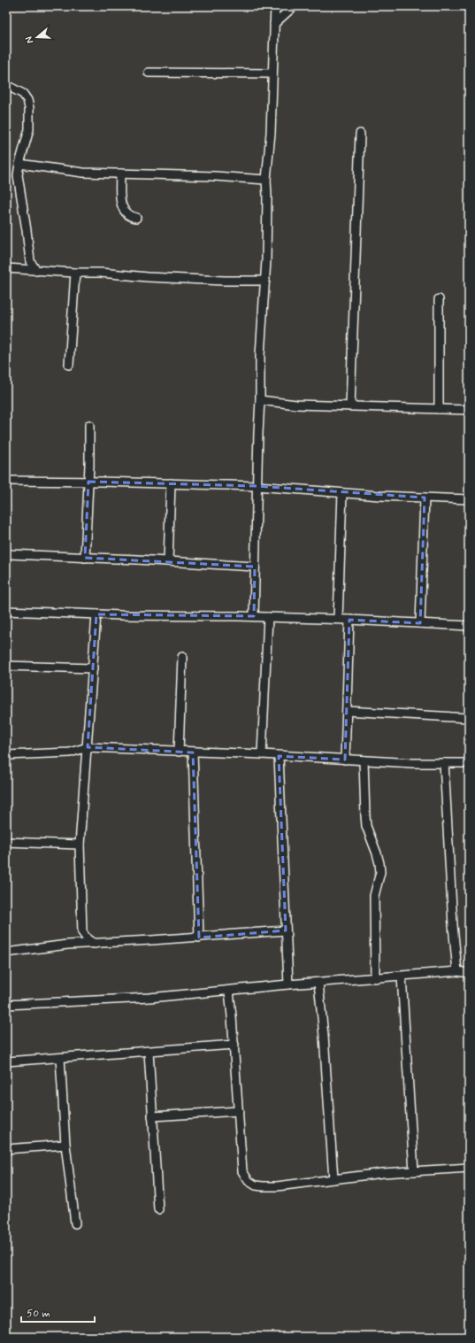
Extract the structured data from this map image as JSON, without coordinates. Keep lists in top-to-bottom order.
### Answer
{
  "scale_bar": "50 m",
  "north": "left"
}
